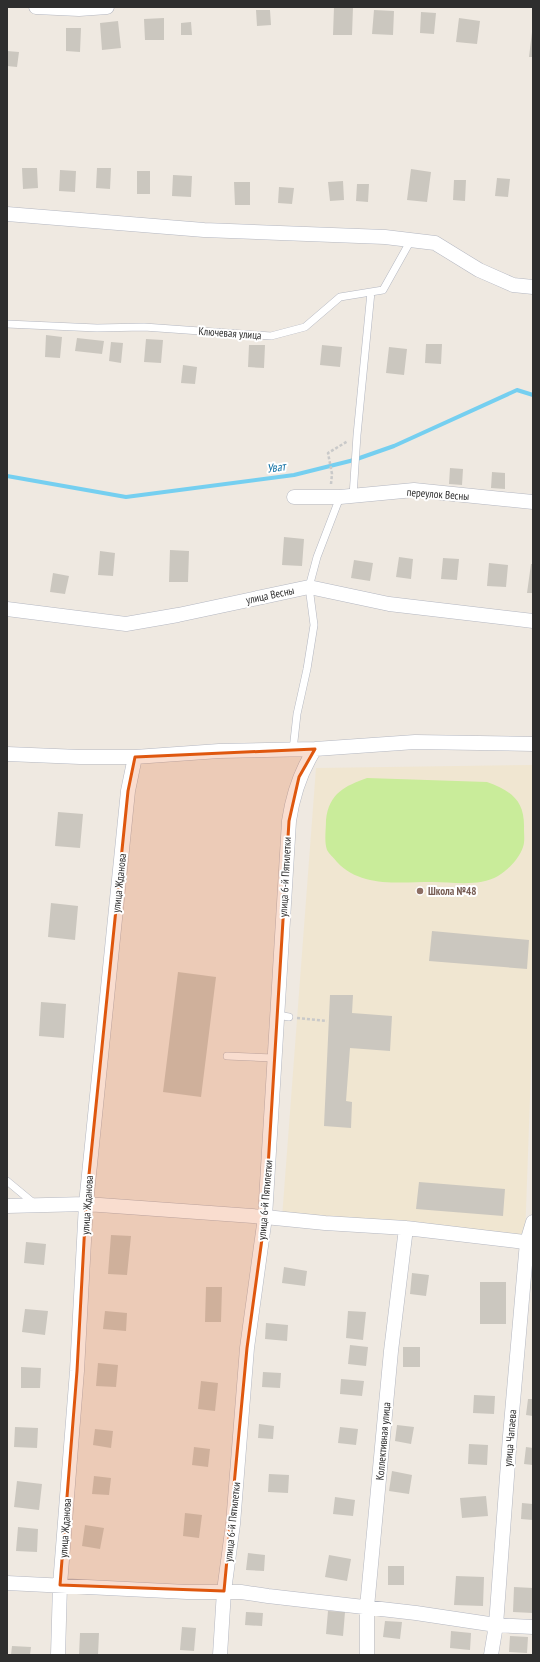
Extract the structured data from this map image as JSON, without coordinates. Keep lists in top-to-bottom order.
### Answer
{
  "streets": {
    "street": [
      "переулок Весны",
      "улица Весны",
      "улица 6-й Пятилетки",
      "улица Жданова",
      "улица Чапаева",
      "Коллективная улица"
    ],
    "lane": ["Ключевая улица"]
  },
  "water": ["Уват"],
  "places": ["Школа №48"]
}
